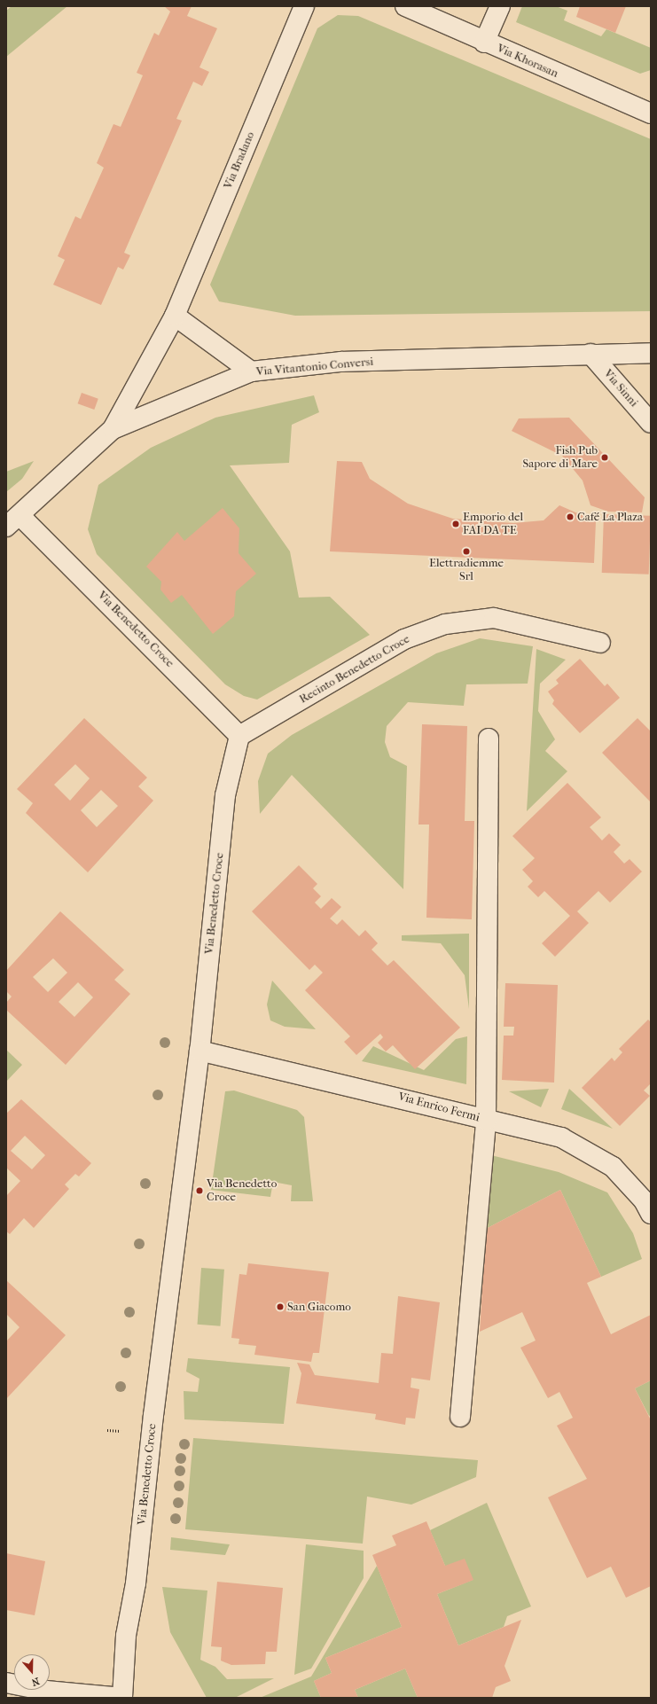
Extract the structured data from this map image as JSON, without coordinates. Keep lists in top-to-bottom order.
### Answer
{
  "streets": {
    "street": [
      "Via Khorasan",
      "Via Bradano",
      "Via Vitantonio Conversi",
      "Via Sinni",
      "Via Benedetto Croce",
      "Recinto Benedetto Croce",
      "Via Enrico Fermi"
    ]
  },
  "crossings": [
    ["Via Bradano", "Via Vitantonio Conversi"],
    ["Via Vitantonio Conversi", "Via Sinni"],
    ["Via Vitantonio Conversi", "Via Benedetto Croce"],
    ["Via Benedetto Croce", "Recinto Benedetto Croce"],
    ["Via Benedetto Croce", "Via Enrico Fermi"]
  ],
  "places": [
    "Fish Pub Sapore di Mare",
    "Café La Plaza",
    "Emporio del FAI DA TE",
    "Elettradiemme Srl",
    "Via Benedetto Croce",
    "San Giacomo"
  ],
  "north": "bottom"
}
